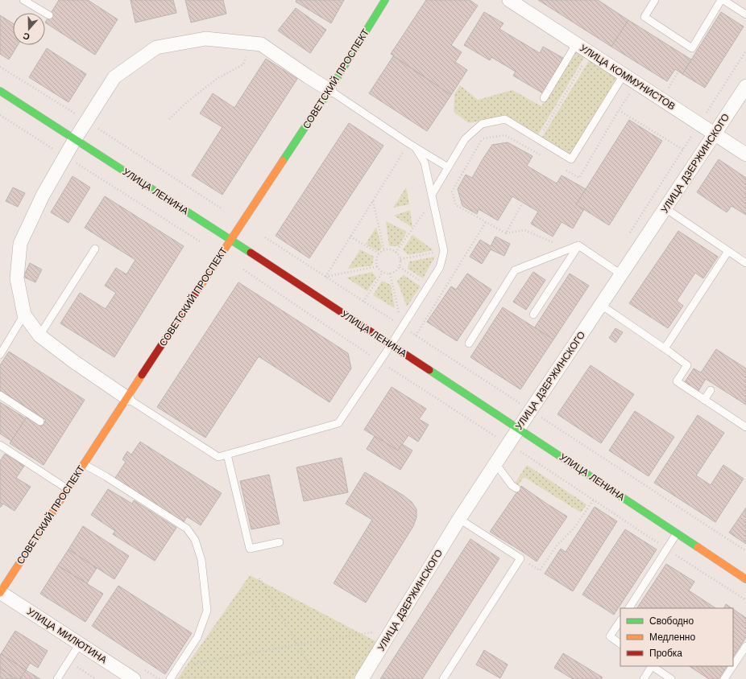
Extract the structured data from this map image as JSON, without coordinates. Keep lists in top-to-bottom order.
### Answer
{
  "streets": {
    "street": [
      "УЛИЦА КОММУНИСТОВ",
      "СОВЕТСКИЙ ПРОСПЕКТ",
      "УЛИЦА ДЗЕРЖИНСКОГО",
      "УЛИЦА ЛЕНИНА",
      "УЛИЦА МИЛЮТИНА"
    ]
  },
  "crossings": [
    ["УЛИЦА КОММУНИСТОВ", "УЛИЦА ДЗЕРЖИНСКОГО"],
    ["СОВЕТСКИЙ ПРОСПЕКТ", "УЛИЦА ЛЕНИНА"],
    ["СОВЕТСКИЙ ПРОСПЕКТ", "УЛИЦА МИЛЮТИНА"],
    ["УЛИЦА ДЗЕРЖИНСКОГО", "УЛИЦА ЛЕНИНА"]
  ],
  "legend": ["Свободно", "Медленно", "Пробка"],
  "north": "bottom"
}
